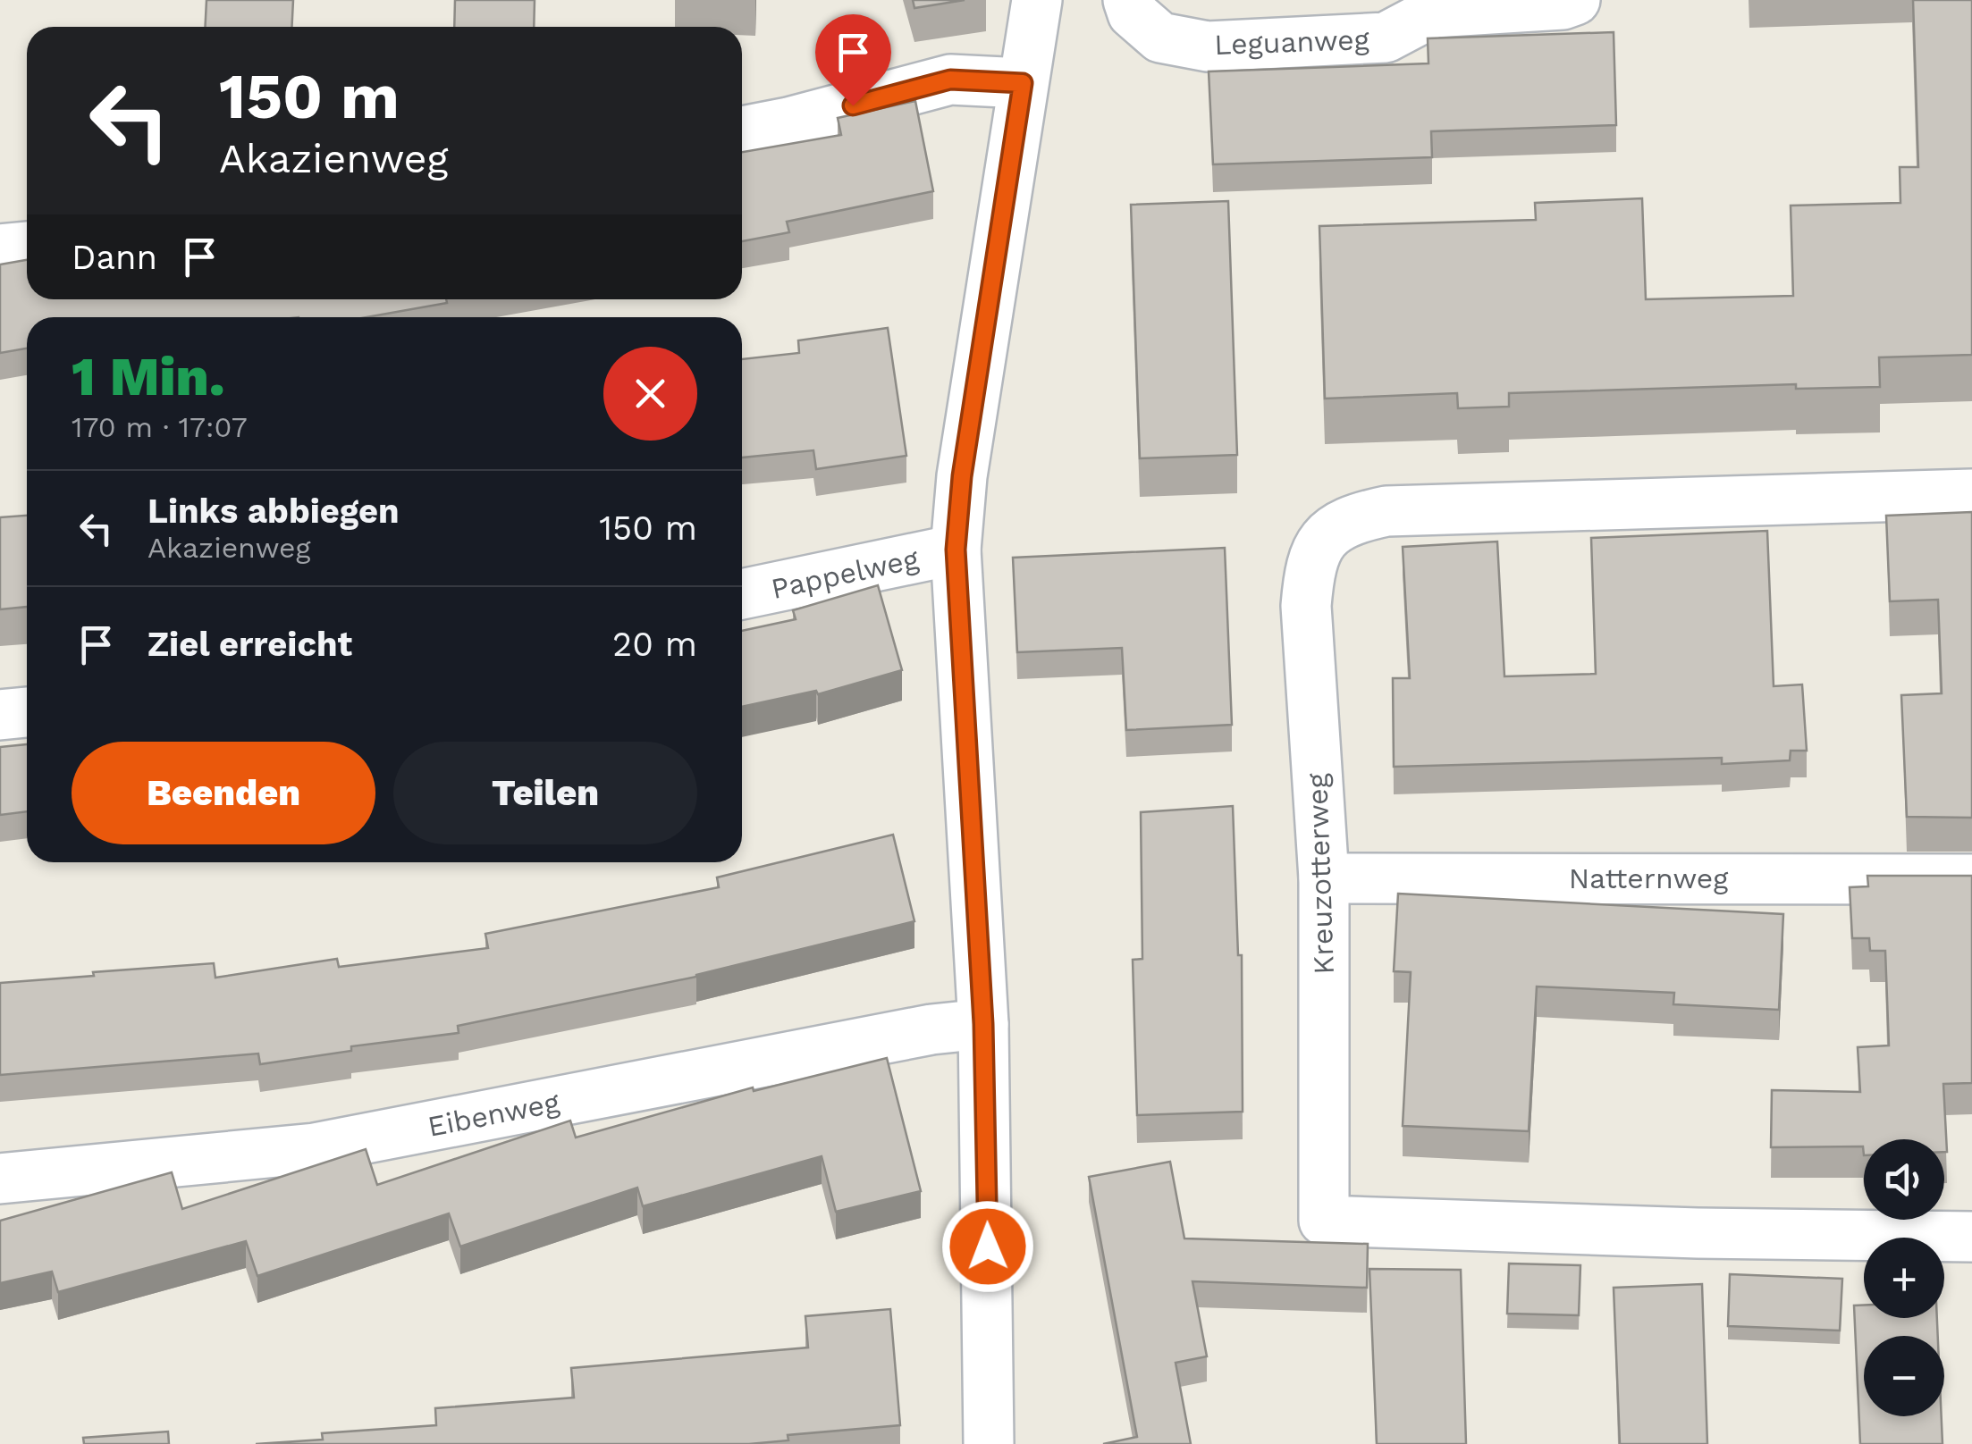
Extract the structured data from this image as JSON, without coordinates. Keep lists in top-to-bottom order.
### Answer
{
  "streets": {
    "street": [
      "Leguanweg",
      "Pappelweg",
      "Kreuzotterweg",
      "Natternweg",
      "Eibenweg"
    ]
  },
  "crossings": [
    ["Kreuzotterweg", "Natternweg"]
  ],
  "page": {
    "turn": ["150 m", "Akazienweg"],
    "then": "Dann",
    "heading": ["1 Min.", "170 m · 17:07"],
    "list": [
      {
        "name": "Links abbiegen",
        "note": "Akazienweg",
        "value": "150 m"
      },
      {
        "name": "Ziel erreicht",
        "value": "20 m"
      }
    ],
    "buttons": ["Beenden", "Teilen"],
    "map_buttons": ["+", "−"]
  }
}
